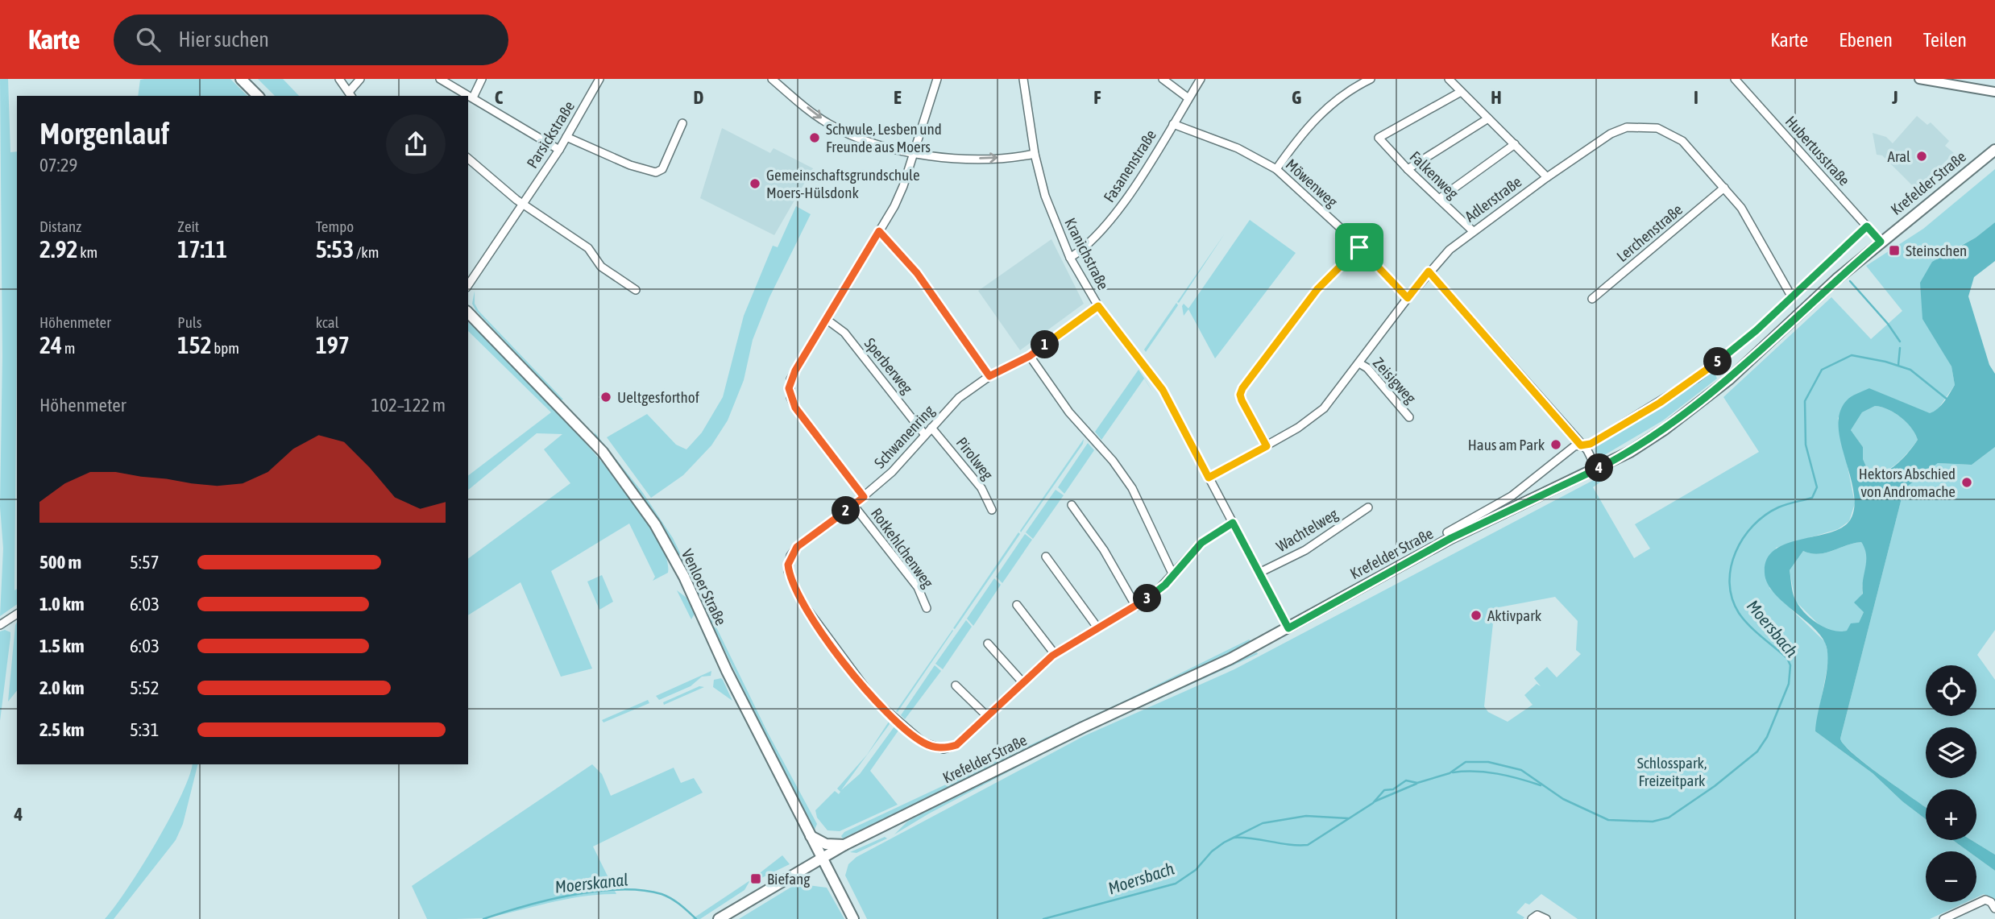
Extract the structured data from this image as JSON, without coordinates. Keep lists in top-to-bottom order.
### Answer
{
  "streets": {
    "main road": ["Krefelder Straße", "Venloer Straße"],
    "street": [
      "Parsickstraße",
      "Hubertusstraße",
      "Fasanenstraße",
      "Falkenweg",
      "Möwenweg",
      "Adlerstraße",
      "Lerchenstraße",
      "Kranichstraße",
      "Sperberweg",
      "Zeisigweg",
      "Schwanenring",
      "Pirolweg",
      "Wachtelweg",
      "Rotkehlchenweg"
    ]
  },
  "crossings": [
    ["Hubertusstraße", "Krefelder Straße"],
    ["Fasanenstraße", "Möwenweg"],
    ["Fasanenstraße", "Kranichstraße"],
    ["Falkenweg", "Adlerstraße"],
    ["Möwenweg", "Adlerstraße"],
    ["Krefelder Straße", "Adlerstraße"],
    ["Krefelder Straße", "Kranichstraße"],
    ["Krefelder Straße", "Venloer Straße"],
    ["Adlerstraße", "Lerchenstraße"],
    ["Adlerstraße", "Kranichstraße"],
    ["Adlerstraße", "Zeisigweg"],
    ["Kranichstraße", "Schwanenring"],
    ["Kranichstraße", "Wachtelweg"],
    ["Sperberweg", "Schwanenring"],
    ["Schwanenring", "Pirolweg"],
    ["Schwanenring", "Rotkehlchenweg"]
  ],
  "water": ["Moersbach", "Moerskanal"],
  "parks": ["Schlosspark, Freizeitpark"],
  "places": {
    "other": [
      "Schwule, Lesben und Freunde aus Moers",
      "Aral",
      "Gemeinschaftsgrundschule Moers-Hülsdonk",
      "Ueltgesforthof",
      "Haus am Park",
      "Hektors Abschied von Andromache",
      "Aktivpark"
    ],
    "transit": ["Steinschen", "Biefang"]
  },
  "page": {
    "header": "Karte",
    "search": "Hier suchen",
    "nav": ["Karte", "Ebenen", "Teilen"],
    "heading": ["Morgenlauf", "07:29"],
    "stats": [
      ["Distanz", "2.92 km"],
      ["Zeit", "17:11"],
      ["Tempo", "5:53 /km"],
      ["Höhenmeter", "24 m"],
      ["Puls", "152 bpm"],
      ["kcal", "197"]
    ],
    "pins": [
      "1",
      "5",
      "4",
      "2",
      "3"
    ],
    "chart": ["Höhenmeter", "102–122 m"],
    "list": [
      {
        "name": "500 m",
        "note": "5:57"
      },
      {
        "name": "1.0 km",
        "note": "6:03"
      },
      {
        "name": "1.5 km",
        "note": "6:03"
      },
      {
        "name": "2.0 km",
        "note": "5:52"
      },
      {
        "name": "2.5 km",
        "note": "5:31"
      }
    ],
    "map_buttons": ["+", "−"]
  },
  "grid": {
    "columns": [
      "C",
      "D",
      "E",
      "F",
      "G",
      "H",
      "I",
      "J"
    ],
    "rows": ["4"]
  }
}
